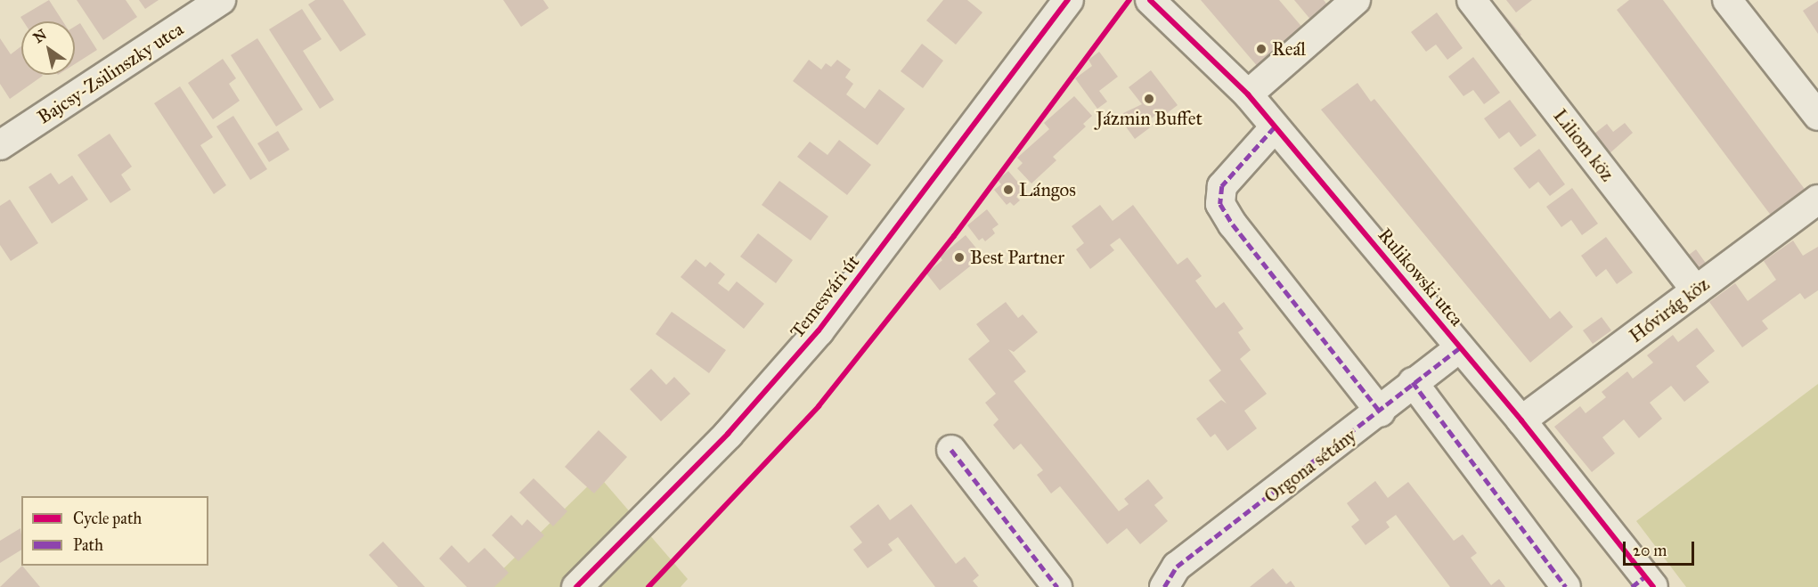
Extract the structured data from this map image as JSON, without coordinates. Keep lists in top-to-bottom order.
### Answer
{
  "streets": {
    "street": [
      "Bajcsy-Zsilinszky utca",
      "Liliom köz",
      "Rulikowski utca",
      "Temesvári út",
      "Hóvirág köz",
      "Orgona sétány"
    ]
  },
  "crossings": [
    ["Liliom köz", "Hóvirág köz"],
    ["Rulikowski utca", "Hóvirág köz"],
    ["Rulikowski utca", "Orgona sétány"]
  ],
  "places": [
    "Reál",
    "Jázmin Buffet",
    "Lángos",
    "Best Partner"
  ],
  "legend": ["Cycle path", "Path"],
  "scale_bar": "20 m",
  "north": "top left"
}
